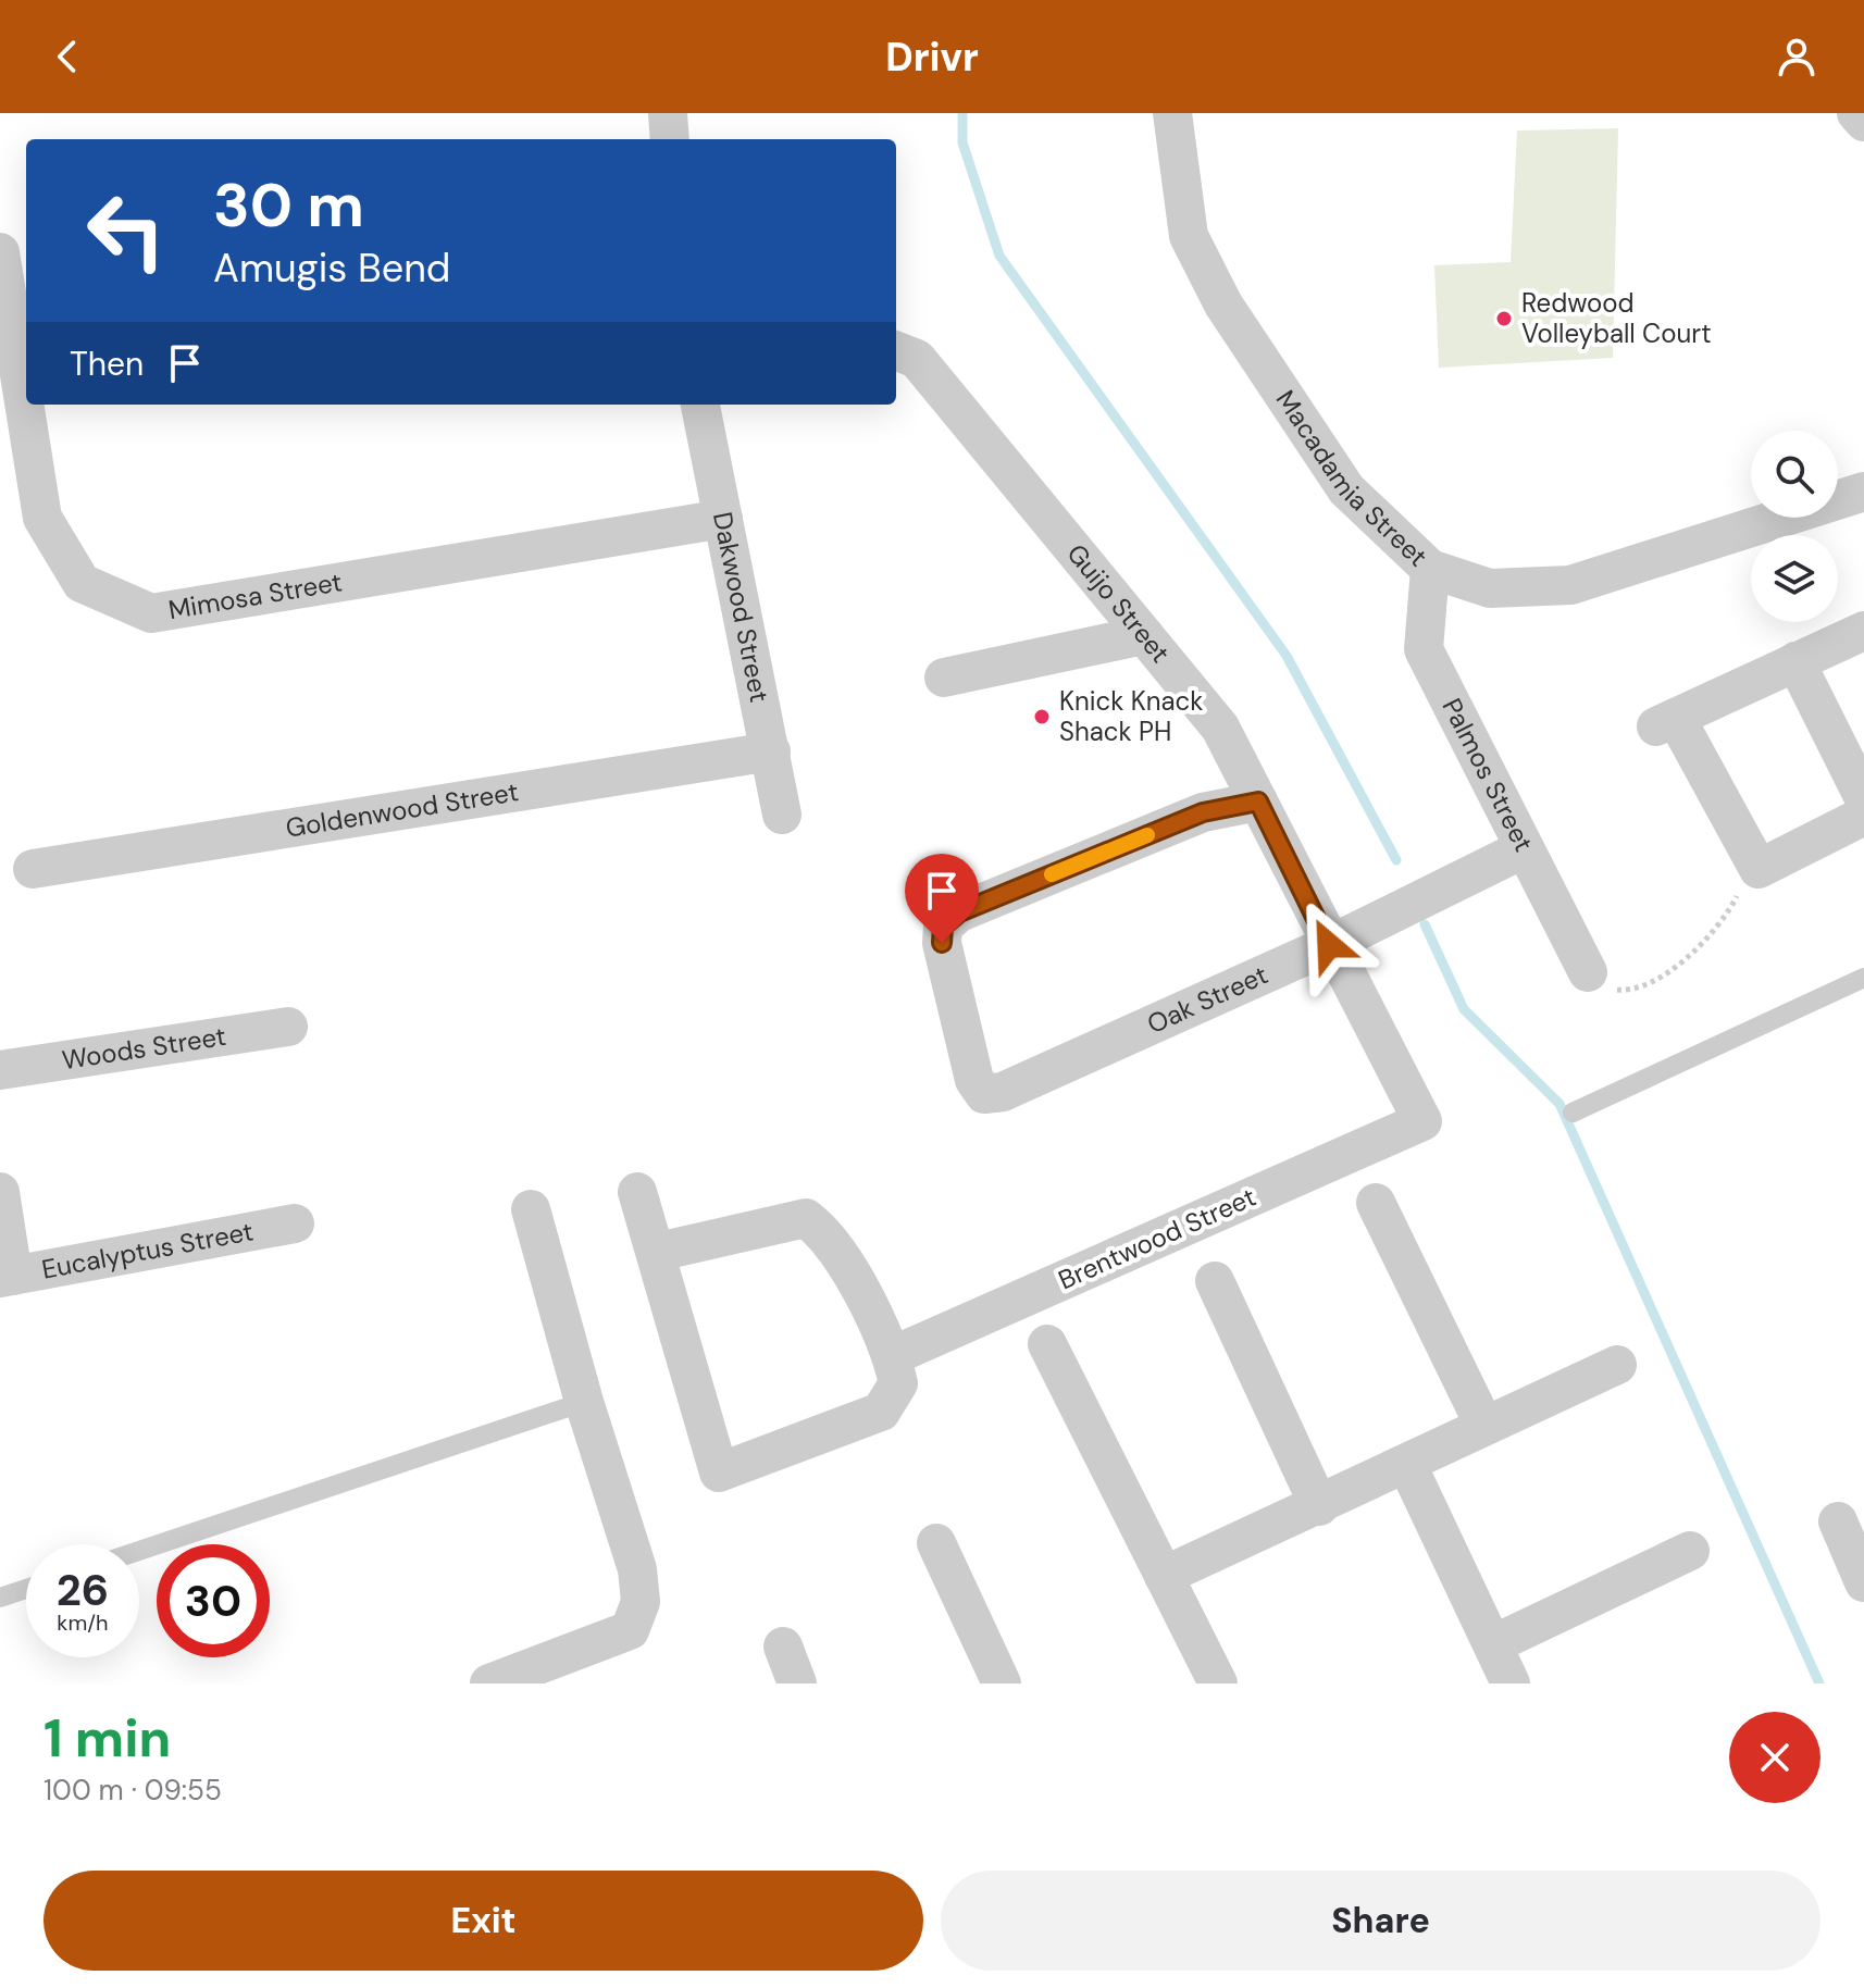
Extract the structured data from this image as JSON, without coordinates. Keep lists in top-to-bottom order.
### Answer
{
  "streets": {
    "street": [
      "Macadamia Street",
      "Mimosa Street",
      "Guijo Street",
      "Dakwood Street",
      "Palmos Street",
      "Goldenwood Street",
      "Oak Street",
      "Woods Street",
      "Brentwood Street",
      "Eucalyptus Street"
    ]
  },
  "crossings": [
    ["Macadamia Street", "Palmos Street"],
    ["Mimosa Street", "Dakwood Street"],
    ["Guijo Street", "Oak Street"],
    ["Guijo Street", "Brentwood Street"],
    ["Dakwood Street", "Goldenwood Street"],
    ["Palmos Street", "Oak Street"]
  ],
  "places": ["Redwood Volleyball Court", "Knick Knack Shack PH"],
  "page": {
    "header": "Drivr",
    "turn": ["30 m", "Amugis Bend"],
    "then": "Then",
    "speed": "26 km/h",
    "limit": "30",
    "heading": ["1 min", "100 m · 09:55"],
    "buttons": ["Exit", "Share"]
  }
}
